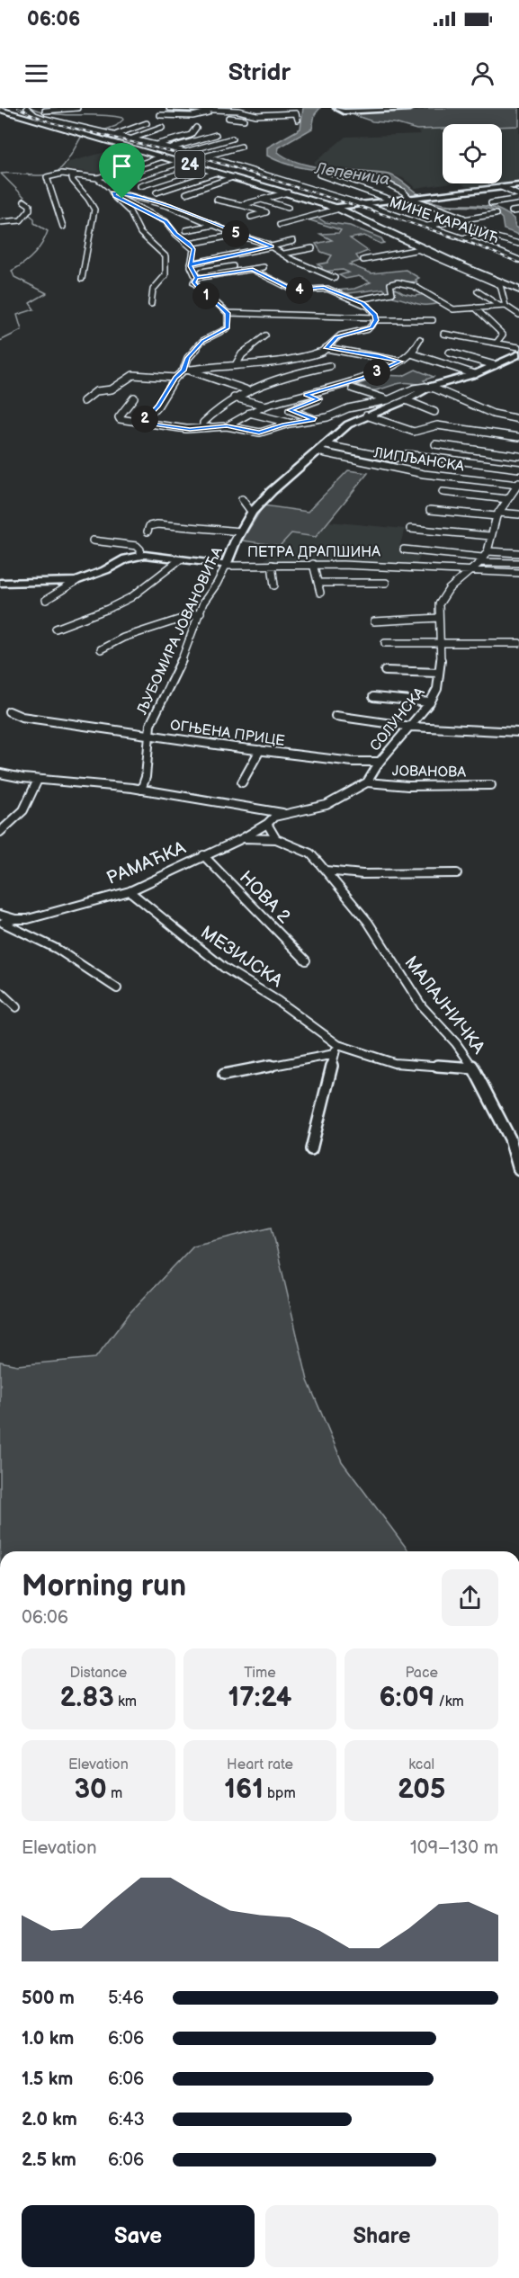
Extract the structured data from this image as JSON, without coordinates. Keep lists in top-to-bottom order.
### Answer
{
  "streets": {
    "main road": ["24"],
    "street": [
      "МИНЕ КАРАЏИЋ",
      "ЛИПЉАНСКА",
      "ПЕТРА ДРАПШИНА",
      "ЉУБОМИРА ЈОВАНОВИЋА",
      "СОЛУНСКА",
      "ОГЊЕНА ПРИЦЕ",
      "ЈОВАНОВА",
      "РАМАЋКА",
      "НОВА 2",
      "МЕЗИЈСКА",
      "МАЛАЈНИЧКА"
    ]
  },
  "crossings": [
    ["ЛИПЉАНСКА", "ЉУБОМИРА ЈОВАНОВИЋА"],
    ["ПЕТРА ДРАПШИНА", "ЉУБОМИРА ЈОВАНОВИЋА"],
    ["ПЕТРА ДРАПШИНА", "СОЛУНСКА"],
    ["ЉУБОМИРА ЈОВАНОВИЋА", "ОГЊЕНА ПРИЦЕ"],
    ["СОЛУНСКА", "ОГЊЕНА ПРИЦЕ"],
    ["СОЛУНСКА", "ЈОВАНОВА"],
    ["СОЛУНСКА", "РАМАЋКА"],
    ["РАМАЋКА", "НОВА 2"],
    ["РАМАЋКА", "МЕЗИЈСКА"],
    ["МЕЗИЈСКА", "МАЛАЈНИЧКА"]
  ],
  "water": ["Лепеница"],
  "page": {
    "status": "06:06",
    "header": "Stridr",
    "pins": [
      "5",
      "4",
      "1",
      "3",
      "2"
    ],
    "heading": ["Morning run", "06:06"],
    "stats": [
      ["Distance", "2.83 km"],
      ["Time", "17:24"],
      ["Pace", "6:09 /km"],
      ["Elevation", "30 m"],
      ["Heart rate", "161 bpm"],
      ["kcal", "205"]
    ],
    "chart": ["Elevation", "109–130 m"],
    "list": [
      {
        "name": "500 m",
        "note": "5:46"
      },
      {
        "name": "1.0 km",
        "note": "6:06"
      },
      {
        "name": "1.5 km",
        "note": "6:06"
      },
      {
        "name": "2.0 km",
        "note": "6:43"
      },
      {
        "name": "2.5 km",
        "note": "6:06"
      }
    ],
    "buttons": ["Save", "Share"]
  }
}
